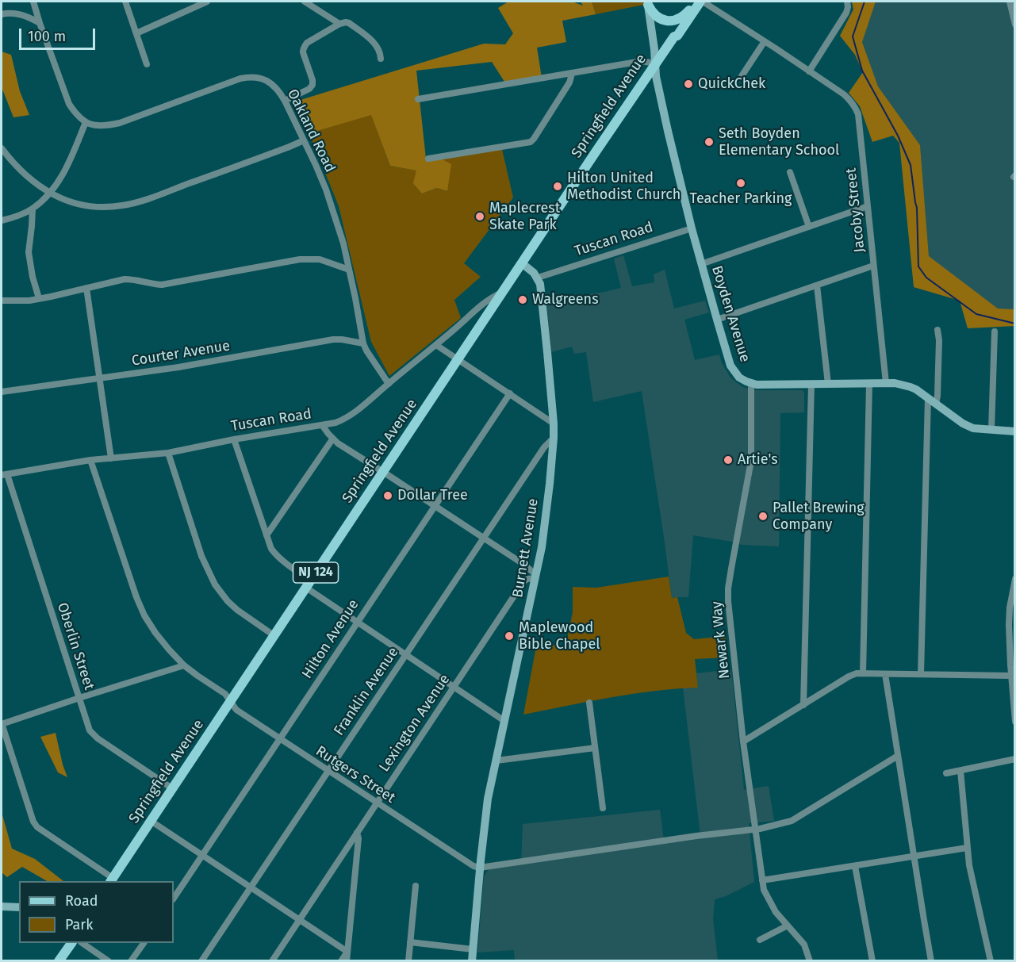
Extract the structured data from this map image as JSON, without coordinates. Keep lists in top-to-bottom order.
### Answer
{
  "streets": {
    "main road": ["Springfield Avenue", "NJ 124"],
    "street": [
      "Oakland Road",
      "Jacoby Street",
      "Tuscan Road",
      "Boyden Avenue",
      "Courter Avenue",
      "Burnett Avenue",
      "Hilton Avenue",
      "Newark Way",
      "Oberlin Street",
      "Franklin Avenue",
      "Lexington Avenue",
      "Rutgers Street"
    ]
  },
  "crossings": [
    ["Springfield Avenue", "Jacoby Street"],
    ["Springfield Avenue", "Tuscan Road"],
    ["Springfield Avenue", "Boyden Avenue"],
    ["Springfield Avenue", "Oberlin Street"],
    ["Springfield Avenue", "Rutgers Street"],
    ["Oakland Road", "Tuscan Road"],
    ["Oakland Road", "Courter Avenue"],
    ["Tuscan Road", "Boyden Avenue"],
    ["Tuscan Road", "Burnett Avenue"],
    ["Tuscan Road", "Oberlin Street"],
    ["Tuscan Road", "Rutgers Street"],
    ["Boyden Avenue", "Newark Way"],
    ["Burnett Avenue", "Franklin Avenue"],
    ["Burnett Avenue", "Lexington Avenue"],
    ["Burnett Avenue", "Rutgers Street"],
    ["Hilton Avenue", "Rutgers Street"],
    ["Franklin Avenue", "Rutgers Street"],
    ["Lexington Avenue", "Rutgers Street"]
  ],
  "places": [
    "QuickChek",
    "Seth Boyden Elementary School",
    "Teacher Parking",
    "Hilton United Methodist Church",
    "Maplecrest Skate Park",
    "Walgreens",
    "Artie's",
    "Dollar Tree",
    "Pallet Brewing Company",
    "Maplewood Bible Chapel"
  ],
  "legend": ["Road", "Park"],
  "scale_bar": "100 m"
}
